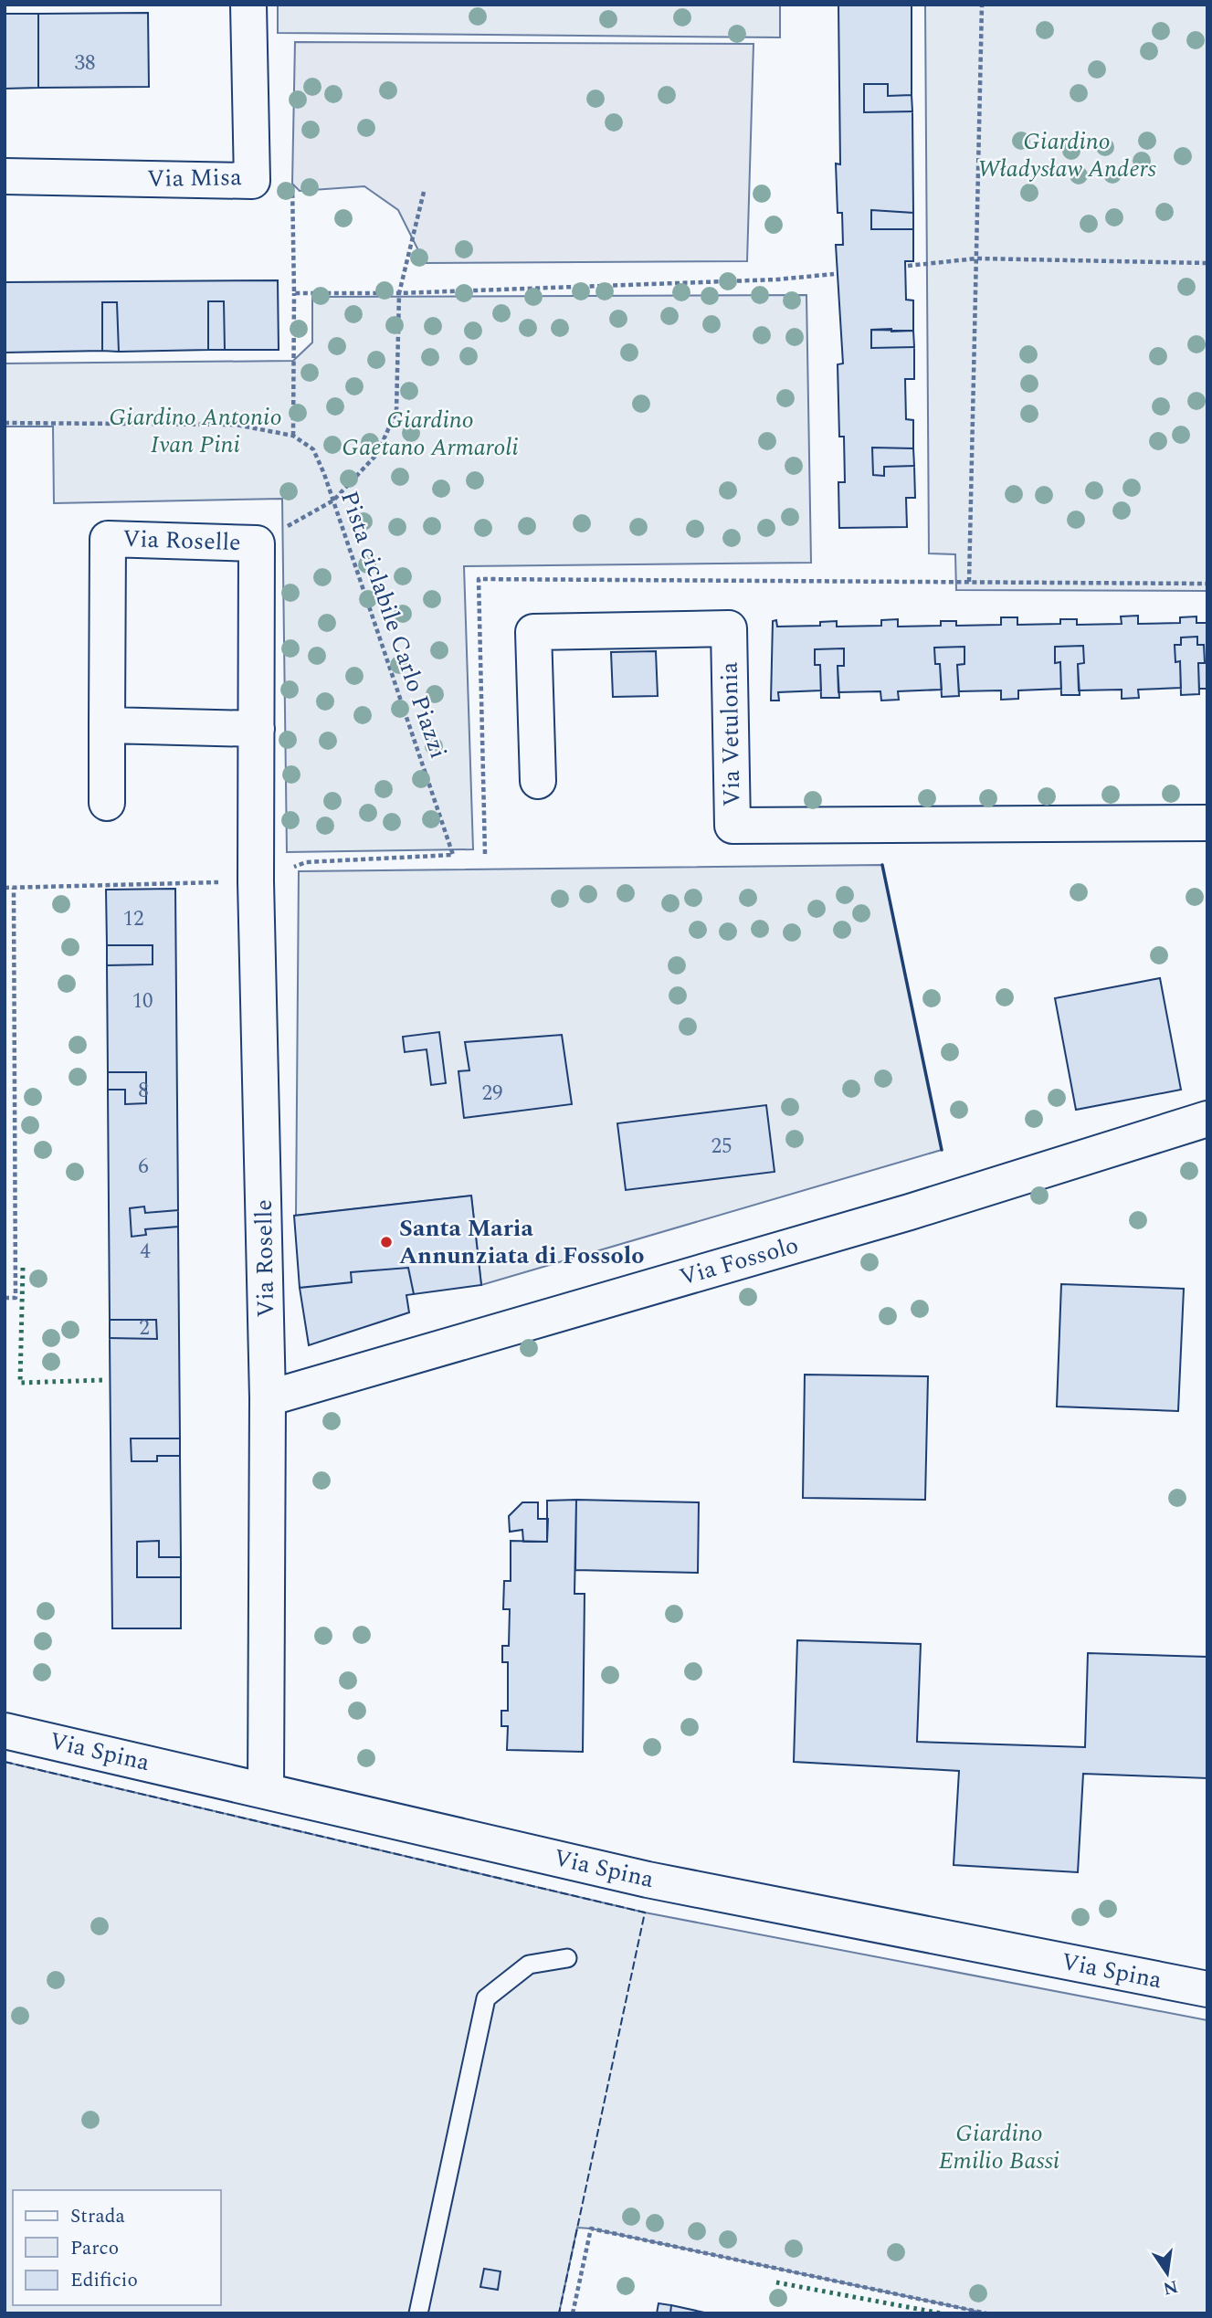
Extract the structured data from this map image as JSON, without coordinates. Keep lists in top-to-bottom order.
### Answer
{
  "streets": {
    "street": [
      "Via Misa",
      "Via Roselle",
      "Via Vetulonia",
      "Via Fossolo",
      "Via Spina"
    ],
    "path": ["Pista ciclabile Carlo Piazzi"]
  },
  "crossings": [
    ["Via Roselle", "Pista ciclabile Carlo Piazzi"],
    ["Via Roselle", "Via Fossolo"],
    ["Via Roselle", "Via Spina"]
  ],
  "parks": [
    "Giardino Władysław Anders",
    "Giardino Antonio Ivan Pini",
    "Giardino Gaetano Armaroli",
    "Giardino Emilio Bassi"
  ],
  "places": ["Santa Maria Annunziata di Fossolo"],
  "house_numbers": [
    "38",
    "12",
    "10",
    "8",
    "29",
    "25",
    "6",
    "4",
    "2"
  ],
  "legend": ["Strada", "Parco", "Edificio"],
  "north": "bottom"
}
